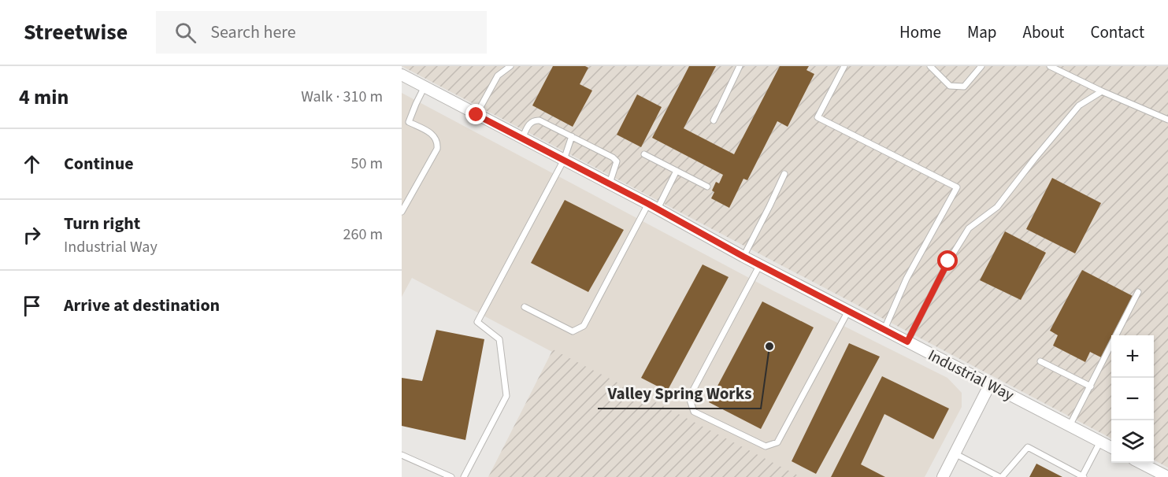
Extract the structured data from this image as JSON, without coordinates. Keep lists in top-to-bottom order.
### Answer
{
  "streets": {
    "street": ["Industrial Way"]
  },
  "places": ["Valley Spring Works"],
  "page": {
    "header": "Streetwise",
    "search": "Search here",
    "nav": [
      "Home",
      "Map",
      "About",
      "Contact"
    ],
    "heading": ["4 min", "Walk · 310 m"],
    "list": [
      ["Continue", "50 m"],
      ["Turn right", "Industrial Way", "260 m"],
      "Arrive at destination"
    ],
    "map_buttons": ["+", "−"]
  }
}
